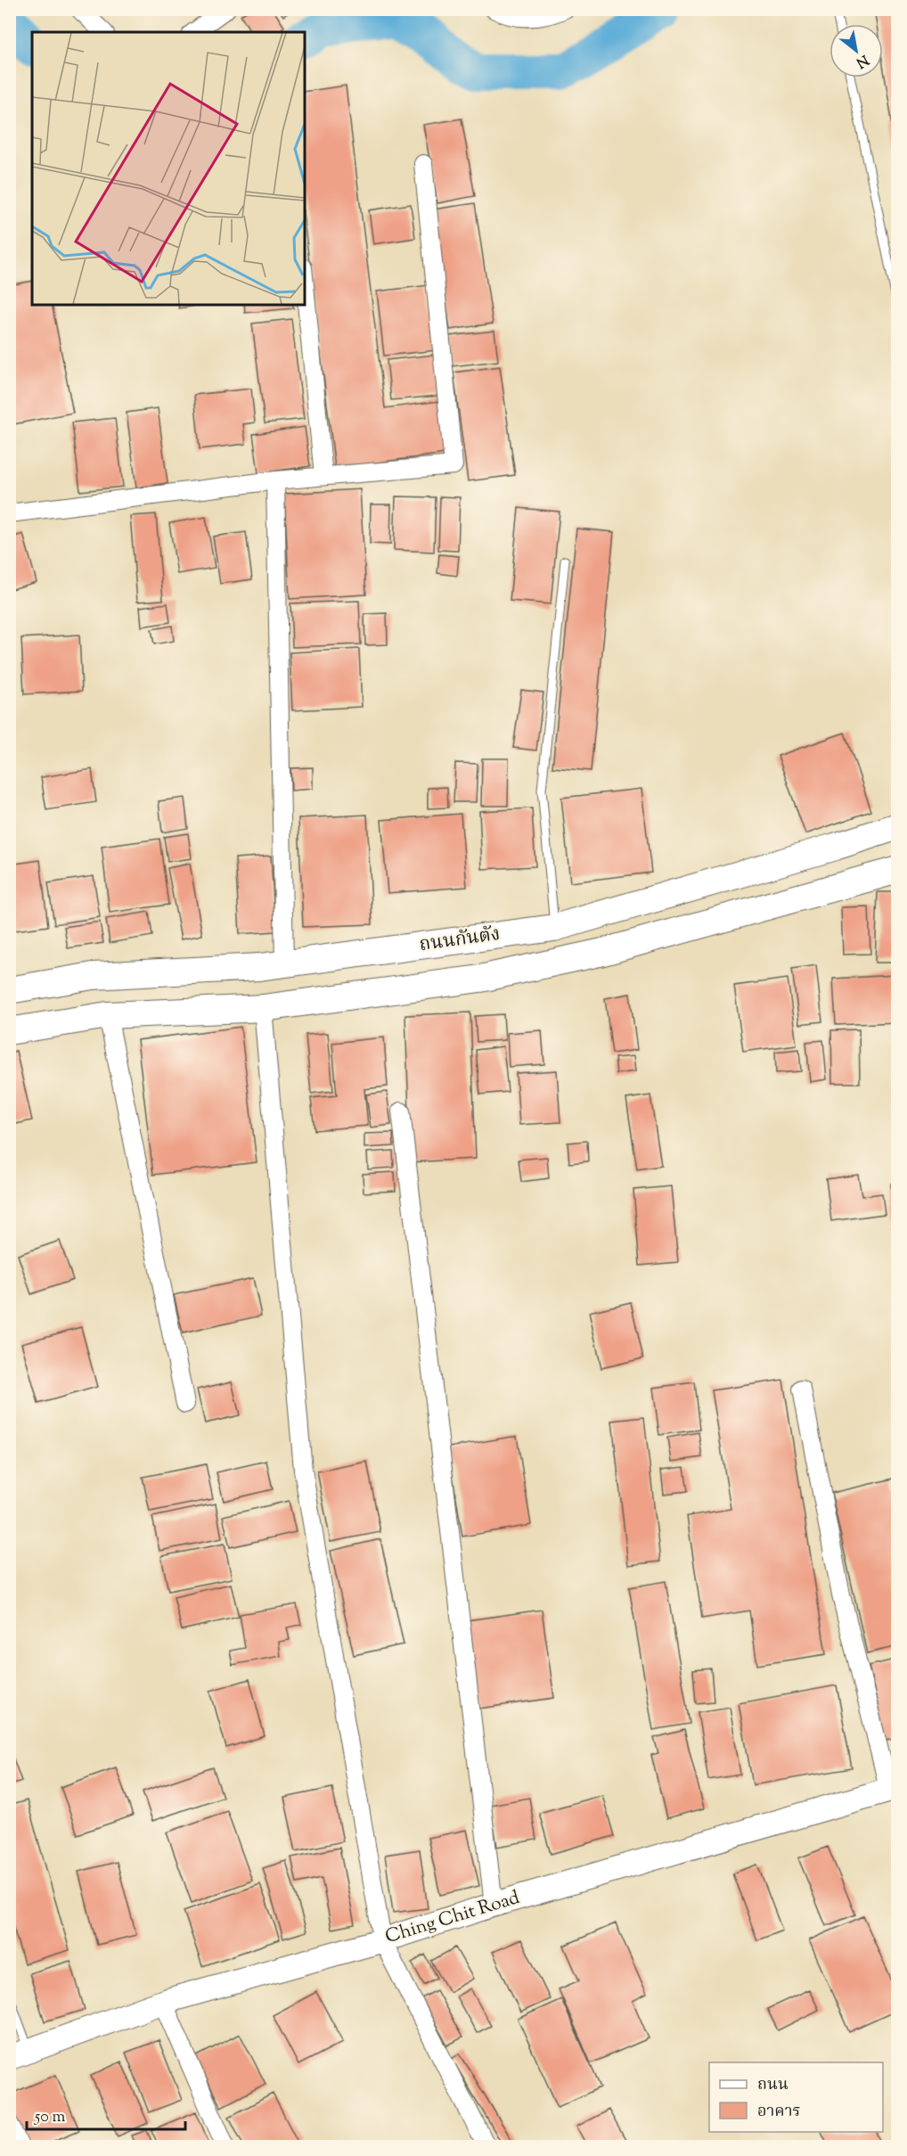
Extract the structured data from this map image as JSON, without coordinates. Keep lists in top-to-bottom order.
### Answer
{
  "streets": {
    "main road": ["ถนนกันตัง"],
    "street": ["Ching Chit Road"]
  },
  "legend": ["ถนน", "อาคาร"],
  "scale_bar": "50 m",
  "north": "bottom right"
}
